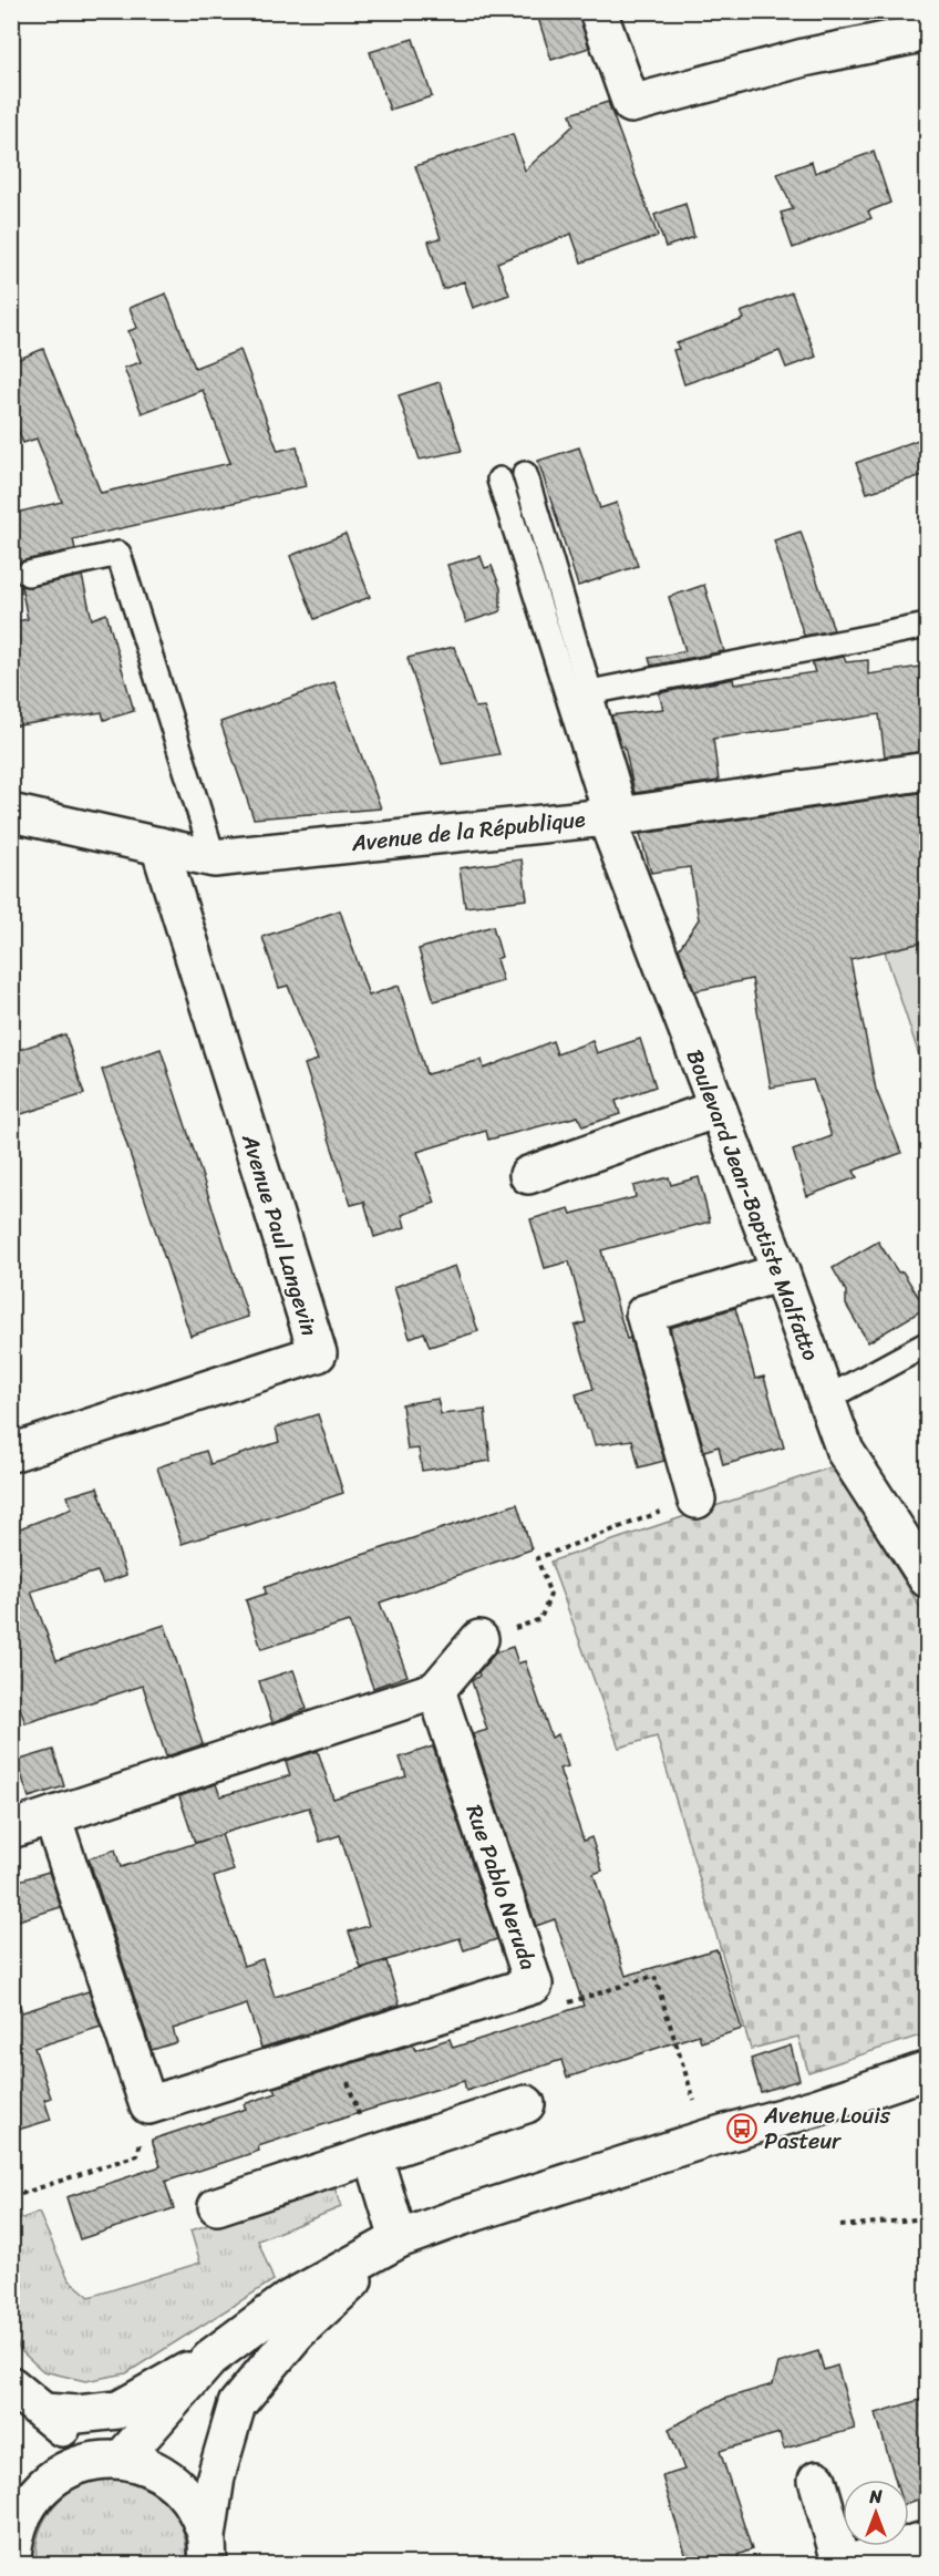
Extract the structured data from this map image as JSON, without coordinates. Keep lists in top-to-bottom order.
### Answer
{
  "streets": {
    "street": [
      "Avenue de la République",
      "Boulevard Jean-Baptiste Malfatto",
      "Avenue Paul Langevin",
      "Rue Pablo Neruda"
    ]
  },
  "crossings": [
    ["Avenue de la République", "Boulevard Jean-Baptiste Malfatto"],
    ["Avenue de la République", "Avenue Paul Langevin"]
  ],
  "places": {
    "bus stop": ["Avenue Louis Pasteur"]
  },
  "north": "top"
}
